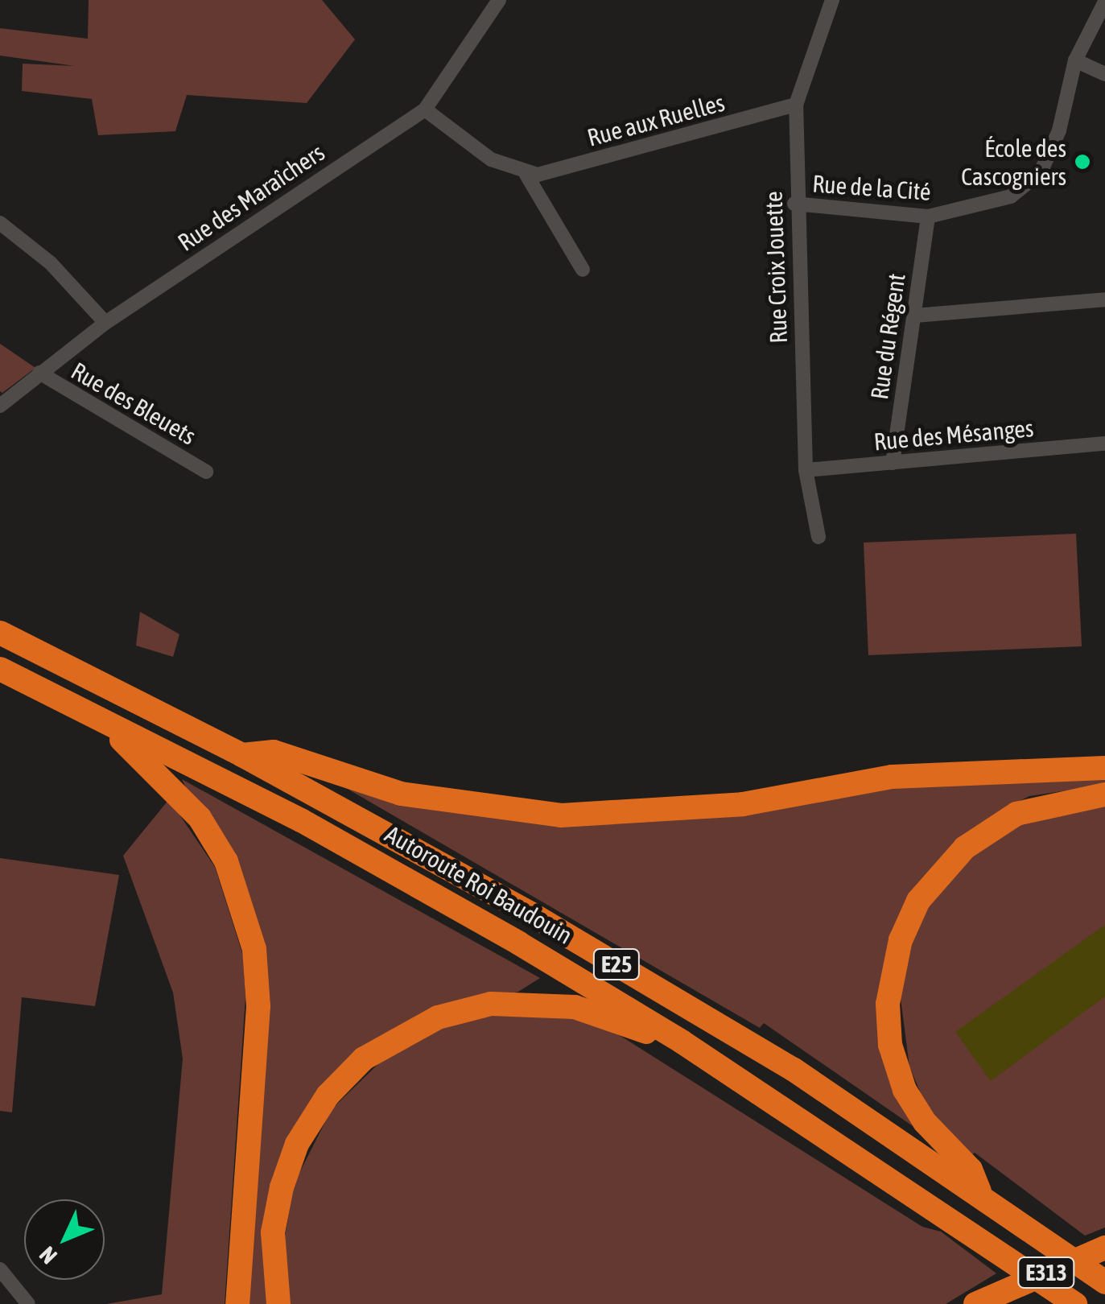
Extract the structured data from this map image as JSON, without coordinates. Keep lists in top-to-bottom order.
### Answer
{
  "streets": {
    "highway": ["Autoroute Roi Baudouin", "E25", "E313"],
    "street": [
      "Rue aux Ruelles",
      "Rue de la Cité",
      "Rue des Maraîchers",
      "Rue Croix Jouette",
      "Rue du Régent",
      "Rue des Bleuets",
      "Rue des Mésanges"
    ]
  },
  "crossings": [
    ["Rue aux Ruelles", "Rue Croix Jouette"],
    ["Rue de la Cité", "Rue Croix Jouette"],
    ["Rue de la Cité", "Rue du Régent"],
    ["Rue des Maraîchers", "Rue des Bleuets"],
    ["Rue Croix Jouette", "Rue des Mésanges"],
    ["Rue du Régent", "Rue des Mésanges"]
  ],
  "places": ["École des Cascogniers"],
  "north": "bottom left"
}
